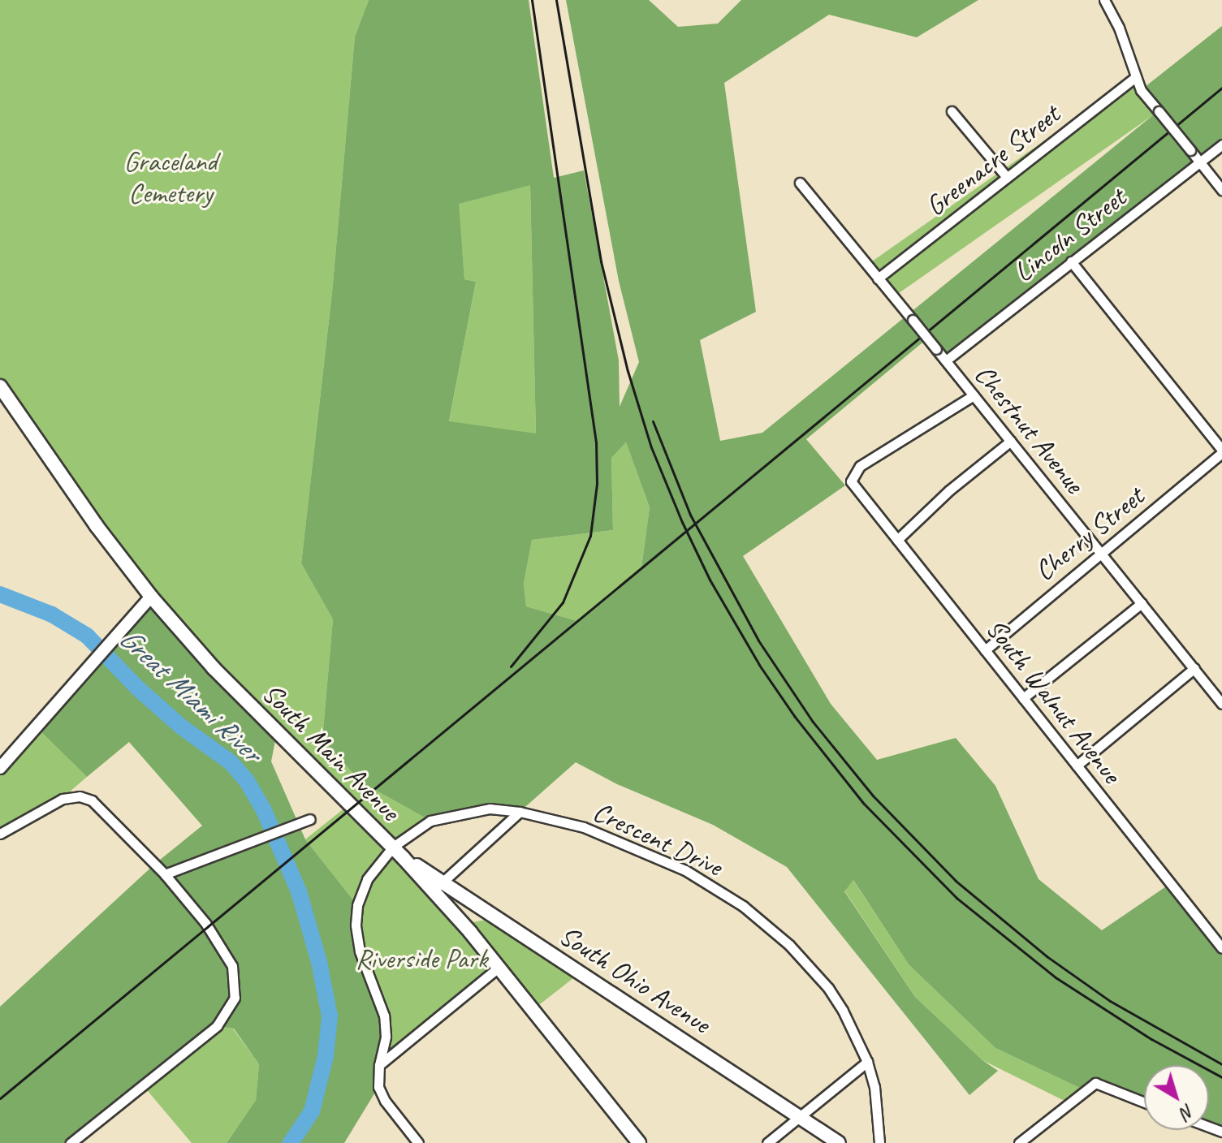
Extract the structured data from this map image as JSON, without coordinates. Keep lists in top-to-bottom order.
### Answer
{
  "streets": {
    "main road": ["South Main Avenue", "South Ohio Avenue"],
    "street": [
      "Greenacre Street",
      "Lincoln Street",
      "Chestnut Avenue",
      "Cherry Street",
      "South Walnut Avenue",
      "Crescent Drive"
    ]
  },
  "crossings": [
    ["Greenacre Street", "Chestnut Avenue"],
    ["Lincoln Street", "Chestnut Avenue"],
    ["Chestnut Avenue", "Cherry Street"],
    ["Chestnut Avenue", "South Walnut Avenue"],
    ["Cherry Street", "South Walnut Avenue"],
    ["South Main Avenue", "Crescent Drive"],
    ["South Main Avenue", "South Ohio Avenue"]
  ],
  "water": ["Great Miami River"],
  "parks": ["Graceland Cemetery", "Riverside Park"],
  "north": "bottom right"
}
